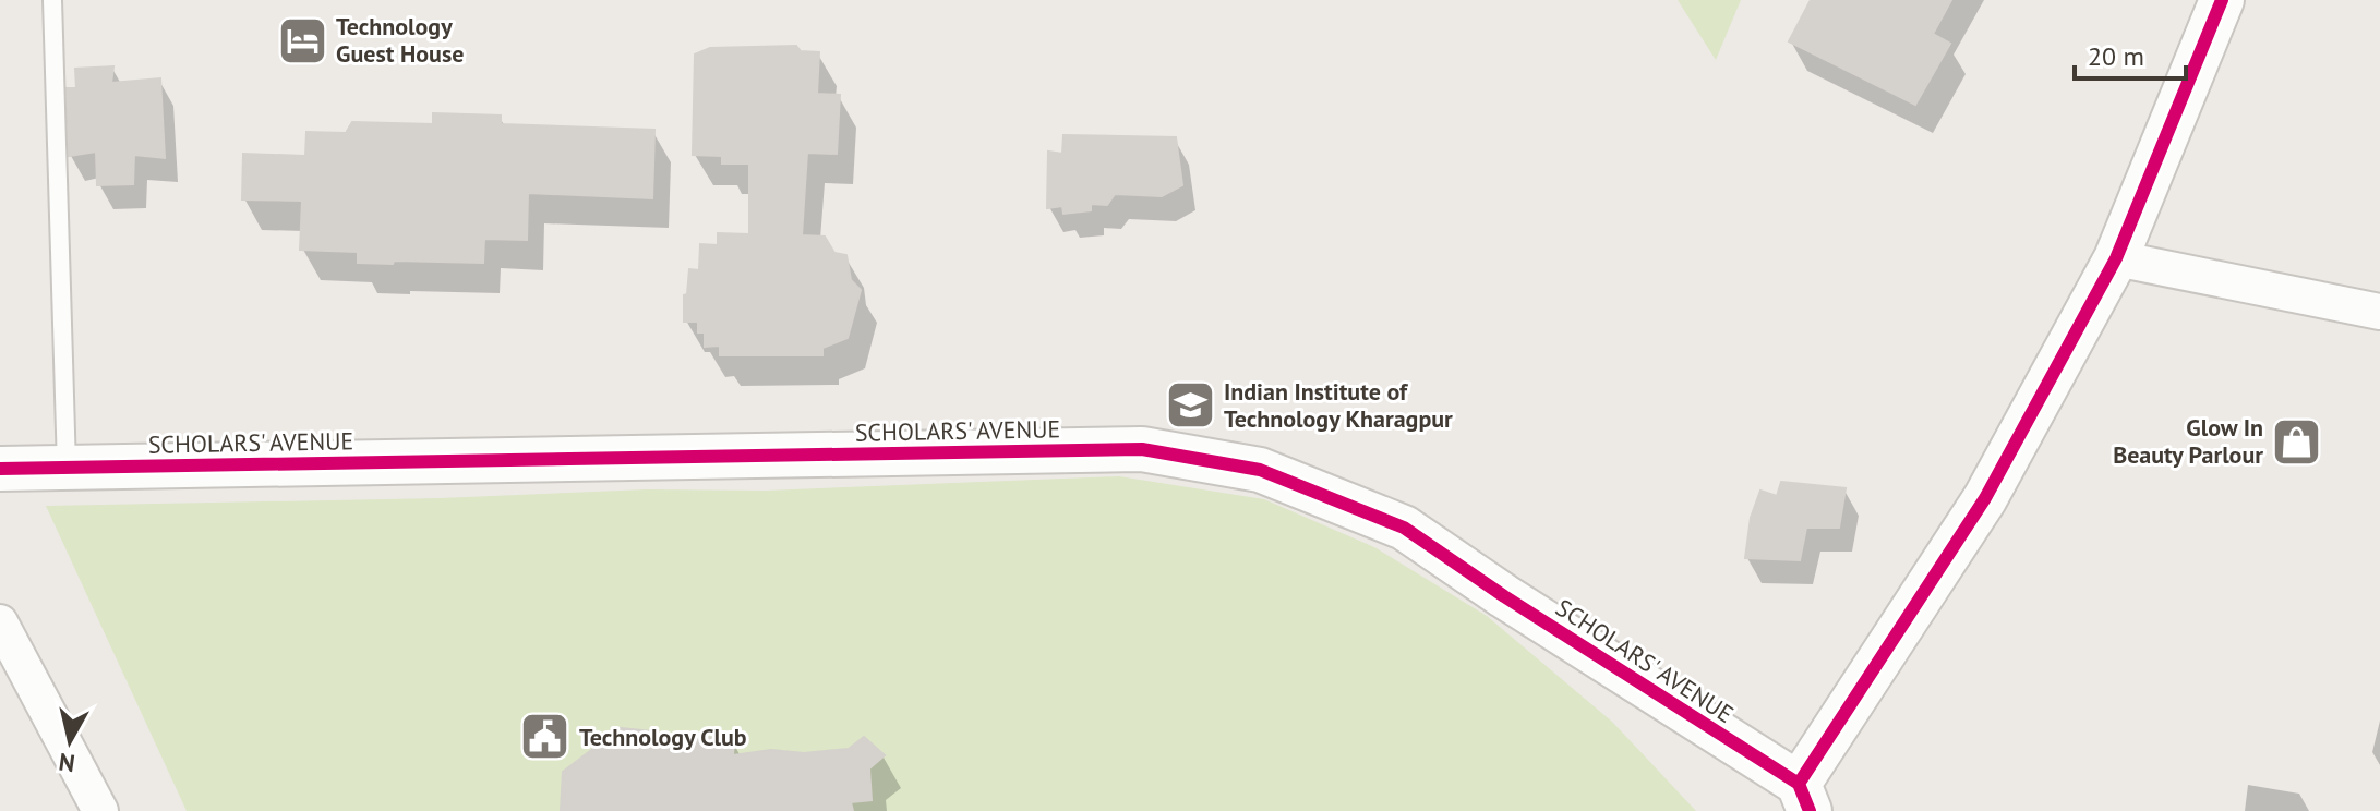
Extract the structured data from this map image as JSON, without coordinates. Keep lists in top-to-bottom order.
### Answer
{
  "streets": {
    "street": ["SCHOLARS' AVENUE"]
  },
  "places": {
    "hotel": ["Technology Guest House"],
    "school or university": ["Indian Institute of Technology Kharagpur"],
    "shop": ["Glow In Beauty Parlour"],
    "public building": ["Technology Club"]
  },
  "scale_bar": "20 m",
  "north": "bottom"
}
